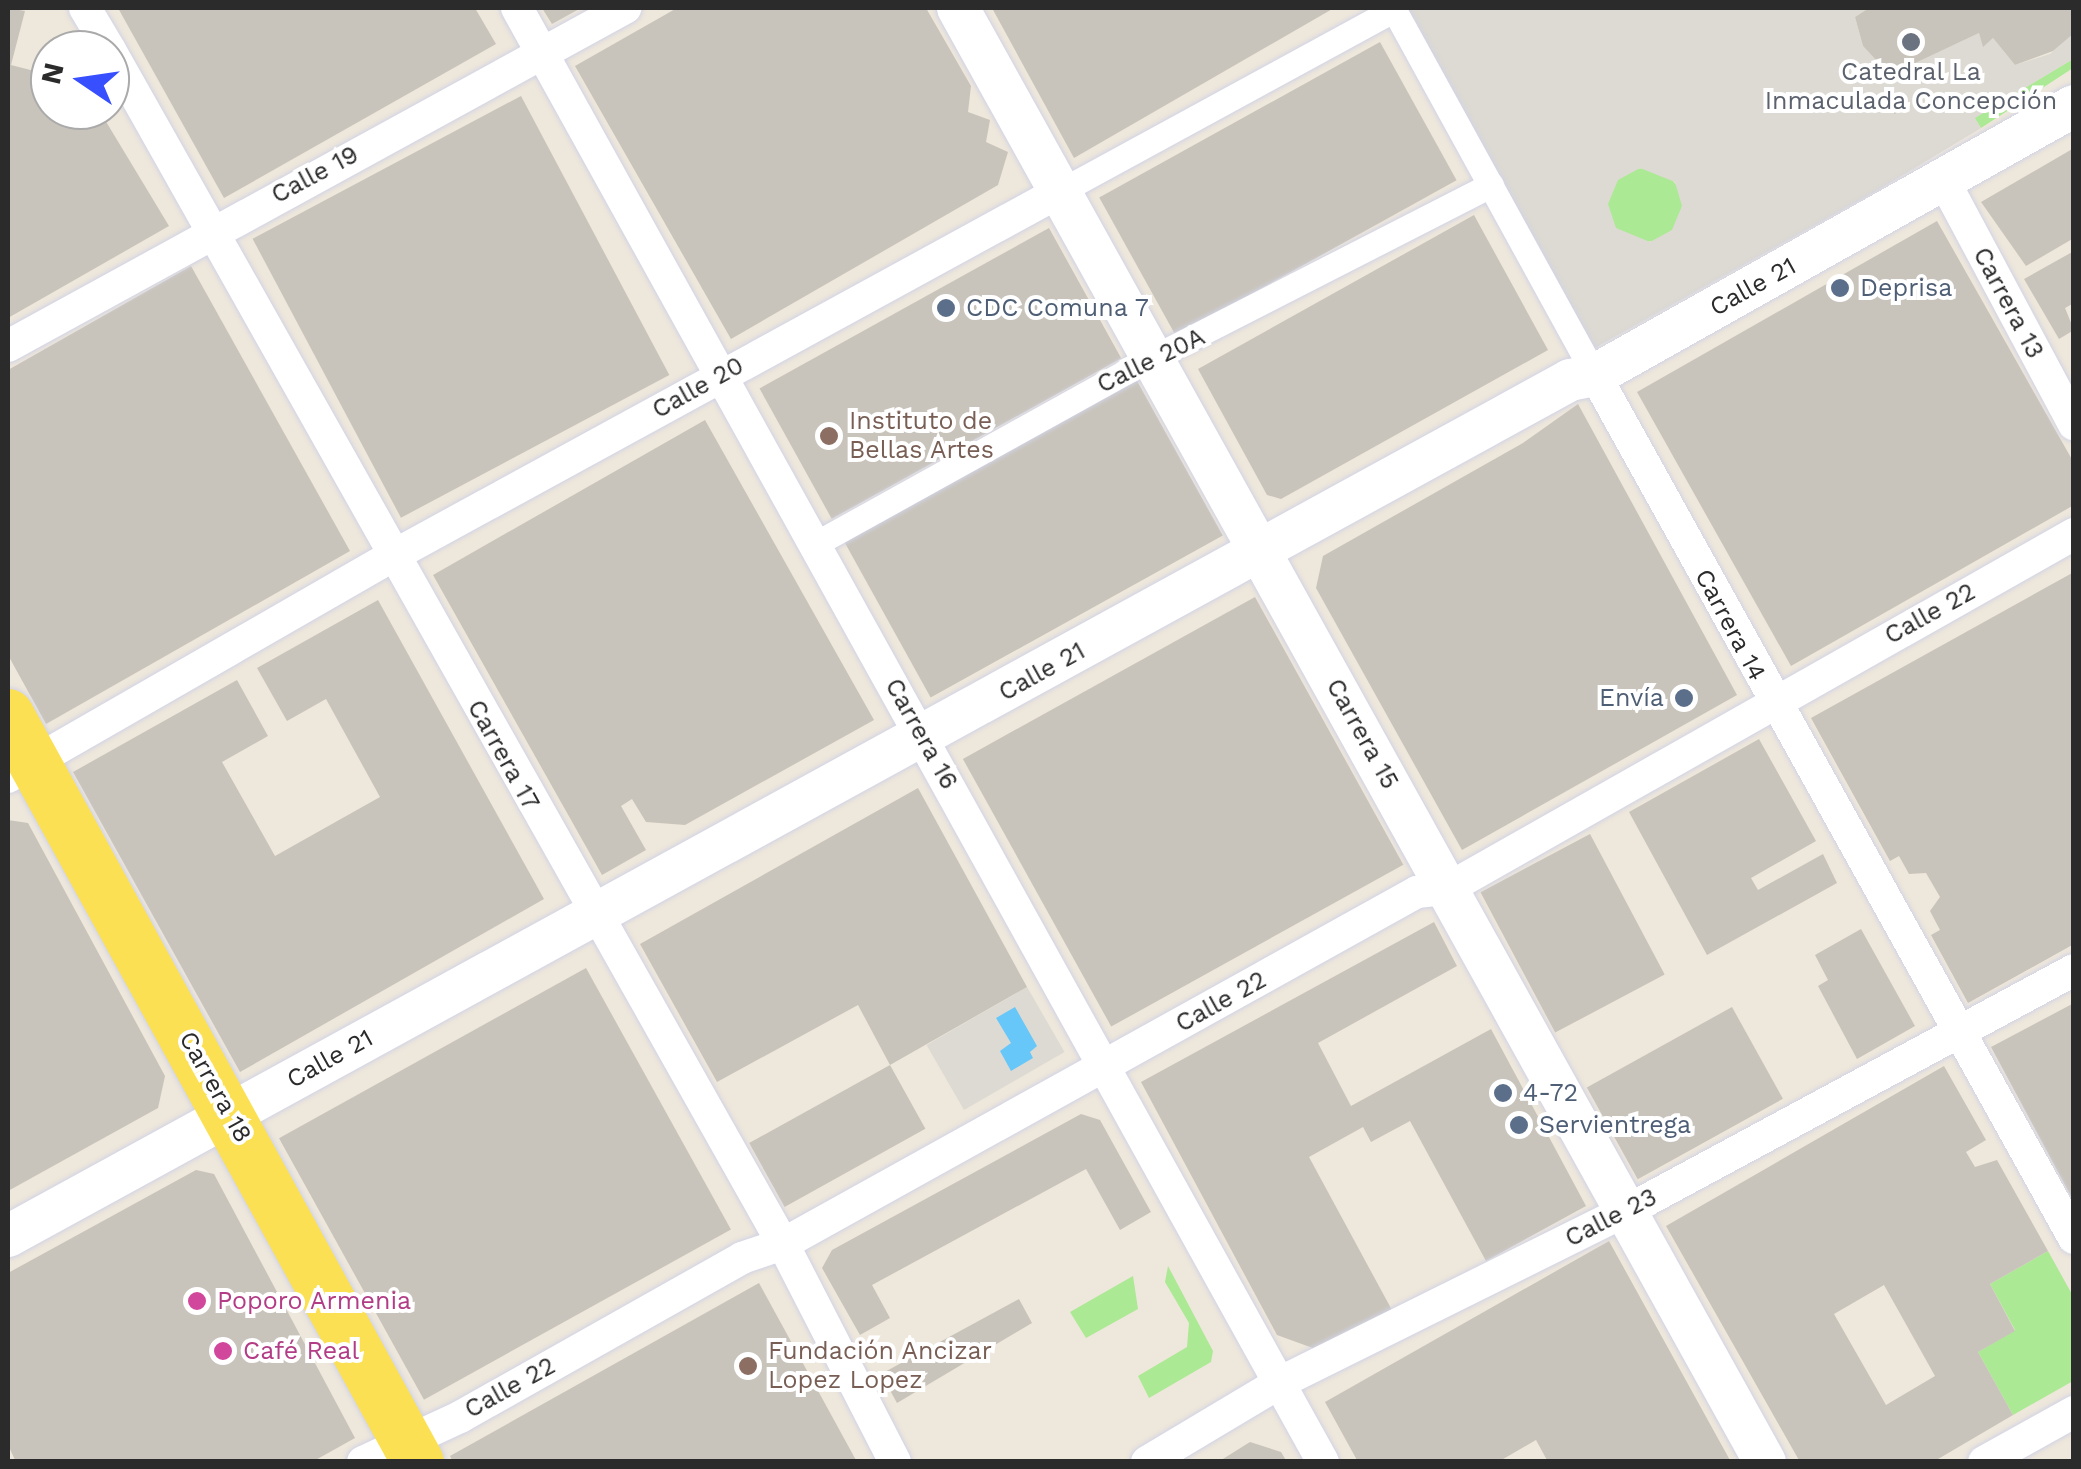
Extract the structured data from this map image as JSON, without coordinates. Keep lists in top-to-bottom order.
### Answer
{
  "streets": {
    "main road": ["Carrera 18"],
    "street": [
      "Calle 19",
      "Calle 21",
      "Carrera 13",
      "Calle 20A",
      "Calle 20",
      "Calle 22",
      "Carrera 14",
      "Carrera 16",
      "Carrera 15",
      "Carrera 17",
      "Calle 23"
    ]
  },
  "crossings": [
    ["Calle 19", "Carrera 16"],
    ["Calle 19", "Carrera 17"],
    ["Calle 21", "Carrera 13"],
    ["Calle 21", "Carrera 14"],
    ["Calle 21", "Carrera 16"],
    ["Calle 21", "Carrera 15"],
    ["Calle 21", "Carrera 17"],
    ["Calle 21", "Carrera 18"],
    ["Calle 20A", "Carrera 14"],
    ["Calle 20A", "Carrera 16"],
    ["Calle 20A", "Carrera 15"],
    ["Calle 20", "Carrera 14"],
    ["Calle 20", "Carrera 16"],
    ["Calle 20", "Carrera 15"],
    ["Calle 20", "Carrera 17"],
    ["Calle 20", "Carrera 18"],
    ["Calle 22", "Carrera 14"],
    ["Calle 22", "Carrera 16"],
    ["Calle 22", "Carrera 15"],
    ["Calle 22", "Carrera 17"],
    ["Calle 22", "Carrera 18"],
    ["Carrera 14", "Calle 23"],
    ["Carrera 16", "Calle 23"],
    ["Carrera 15", "Calle 23"]
  ],
  "places": [
    "Catedral La Inmaculada Concepción",
    "Deprisa",
    "CDC Comuna 7",
    "Instituto de Bellas Artes",
    "Envía",
    "4-72",
    "Servientrega",
    "Poporo Armenia",
    "Café Real",
    "Fundación Ancizar Lopez Lopez"
  ],
  "north": "left"
}
